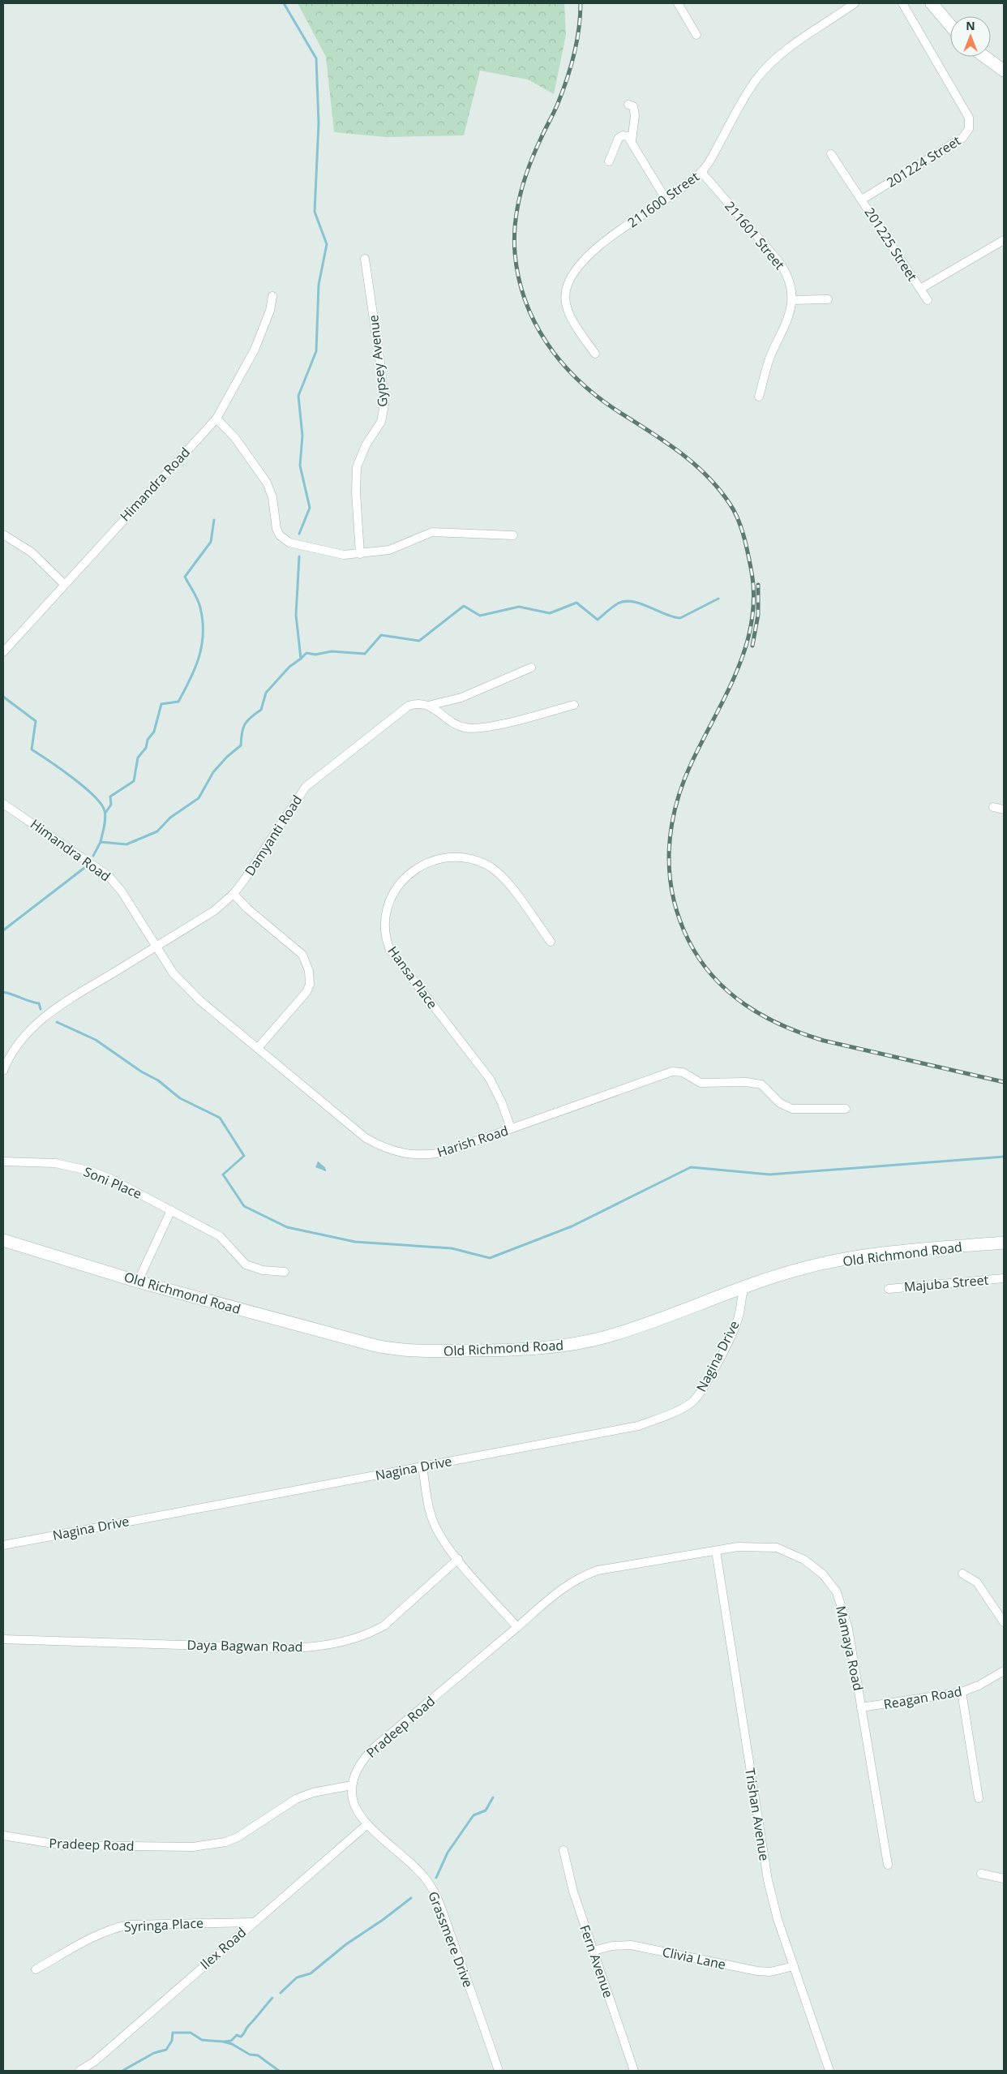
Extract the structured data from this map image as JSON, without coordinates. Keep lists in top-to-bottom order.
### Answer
{
  "streets": {
    "street": [
      "201224 Street",
      "211600 Street",
      "211601 Street",
      "201225 Street",
      "Gypsey Avenue",
      "Himandra Road",
      "Damyanti Road",
      "Hansa Place",
      "Harish Road",
      "Soni Place",
      "Old Richmond Road",
      "Majuba Street",
      "Nagina Drive",
      "Daya Bagwan Road",
      "Mamaya Road",
      "Reagan Road",
      "Pradeep Road",
      "Trishan Avenue",
      "Syringa Place",
      "Grassmere Drive",
      "Ilex Road",
      "Clivia Lane",
      "Fern Avenue"
    ]
  },
  "crossings": [
    ["201224 Street", "201225 Street"],
    ["211600 Street", "211601 Street"],
    ["Himandra Road", "Damyanti Road"],
    ["Himandra Road", "Harish Road"],
    ["Damyanti Road", "Harish Road"],
    ["Hansa Place", "Harish Road"],
    ["Old Richmond Road", "Nagina Drive"],
    ["Mamaya Road", "Reagan Road"],
    ["Mamaya Road", "Pradeep Road"],
    ["Mamaya Road", "Trishan Avenue"],
    ["Pradeep Road", "Grassmere Drive"],
    ["Trishan Avenue", "Clivia Lane"],
    ["Syringa Place", "Ilex Road"],
    ["Grassmere Drive", "Ilex Road"],
    ["Clivia Lane", "Fern Avenue"]
  ],
  "north": "top"
}
